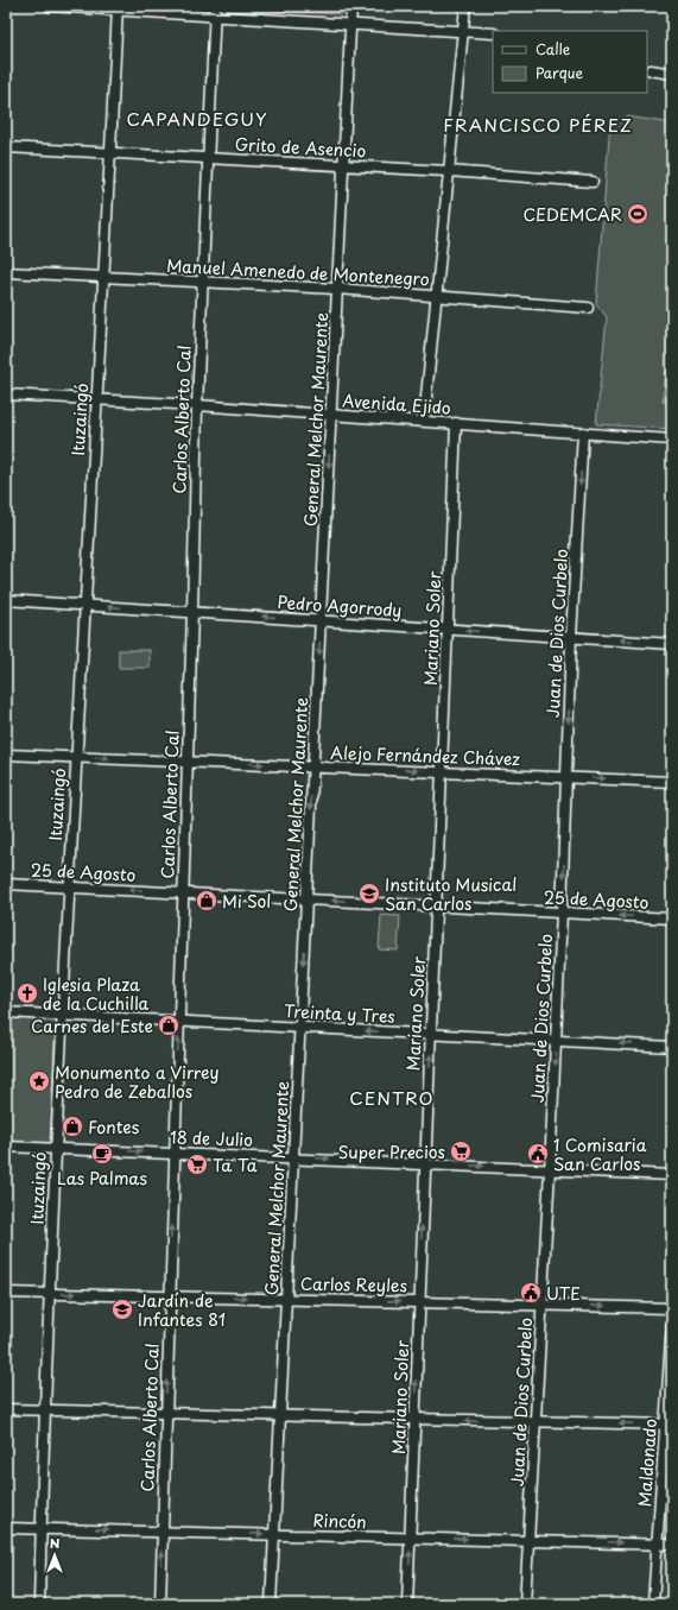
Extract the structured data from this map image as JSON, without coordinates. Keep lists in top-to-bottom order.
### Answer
{
  "streets": {
    "street": [
      "Grito de Asencio",
      "Manuel Amenedo de Montenegro",
      "Avenida Ejido",
      "Ituzaingó",
      "Carlos Alberto Cal",
      "General Melchor Maurente",
      "Pedro Agorrody",
      "Mariano Soler",
      "Juan de Dios Curbelo",
      "Alejo Fernández Chávez",
      "25 de Agosto",
      "Treinta y Tres",
      "18 de Julio",
      "Carlos Reyles",
      "Maldonado",
      "Rincón"
    ]
  },
  "crossings": [
    ["Grito de Asencio", "Ituzaingó"],
    ["Grito de Asencio", "Carlos Alberto Cal"],
    ["Grito de Asencio", "General Melchor Maurente"],
    ["Manuel Amenedo de Montenegro", "Ituzaingó"],
    ["Manuel Amenedo de Montenegro", "Carlos Alberto Cal"],
    ["Manuel Amenedo de Montenegro", "General Melchor Maurente"],
    ["Avenida Ejido", "Ituzaingó"],
    ["Avenida Ejido", "Carlos Alberto Cal"],
    ["Avenida Ejido", "General Melchor Maurente"],
    ["Avenida Ejido", "Mariano Soler"],
    ["Avenida Ejido", "Juan de Dios Curbelo"],
    ["Ituzaingó", "Pedro Agorrody"],
    ["Ituzaingó", "Alejo Fernández Chávez"],
    ["Ituzaingó", "25 de Agosto"],
    ["Ituzaingó", "Treinta y Tres"],
    ["Ituzaingó", "18 de Julio"],
    ["Ituzaingó", "Carlos Reyles"],
    ["Ituzaingó", "Rincón"],
    ["Carlos Alberto Cal", "Pedro Agorrody"],
    ["Carlos Alberto Cal", "Alejo Fernández Chávez"],
    ["Carlos Alberto Cal", "25 de Agosto"],
    ["Carlos Alberto Cal", "Treinta y Tres"],
    ["Carlos Alberto Cal", "18 de Julio"],
    ["Carlos Alberto Cal", "Carlos Reyles"],
    ["Carlos Alberto Cal", "Rincón"],
    ["General Melchor Maurente", "Pedro Agorrody"],
    ["General Melchor Maurente", "Alejo Fernández Chávez"],
    ["General Melchor Maurente", "25 de Agosto"],
    ["General Melchor Maurente", "Treinta y Tres"],
    ["General Melchor Maurente", "18 de Julio"],
    ["General Melchor Maurente", "Carlos Reyles"],
    ["General Melchor Maurente", "Rincón"],
    ["Pedro Agorrody", "Mariano Soler"],
    ["Pedro Agorrody", "Juan de Dios Curbelo"],
    ["Mariano Soler", "Alejo Fernández Chávez"],
    ["Mariano Soler", "25 de Agosto"],
    ["Mariano Soler", "Treinta y Tres"],
    ["Mariano Soler", "18 de Julio"],
    ["Mariano Soler", "Carlos Reyles"],
    ["Mariano Soler", "Rincón"],
    ["Juan de Dios Curbelo", "Alejo Fernández Chávez"],
    ["Juan de Dios Curbelo", "25 de Agosto"],
    ["Juan de Dios Curbelo", "Treinta y Tres"],
    ["Juan de Dios Curbelo", "18 de Julio"],
    ["Juan de Dios Curbelo", "Carlos Reyles"],
    ["Juan de Dios Curbelo", "Rincón"],
    ["Maldonado", "Rincón"]
  ],
  "one_way": [
    "General Melchor Maurente",
    "Pedro Agorrody",
    "Mariano Soler",
    "Juan de Dios Curbelo",
    "Alejo Fernández Chávez",
    "25 de Agosto",
    "Treinta y Tres",
    "18 de Julio",
    "Carlos Reyles",
    "Rincón"
  ],
  "districts": ["CAPANDEGUY", "FRANCISCO PÉREZ", "CENTRO"],
  "places": {
    "sports": ["CEDEMCAR"],
    "school or university": ["Instituto Musical San Carlos", "Jardín de Infantes 81"],
    "shop": ["Mi Sol", "Carnes del Este", "Fontes"],
    "church": ["Iglesia Plaza de la Cuchilla"],
    "place": ["Monumento a Virrey Pedro de Zeballos"],
    "supermarket": ["Super Precios", "Ta Ta"],
    "cafe": ["Las Palmas"],
    "public building": ["1 Comisaria San Carlos", "UTE"]
  },
  "legend": ["Calle", "Parque"],
  "north": "top"
}
